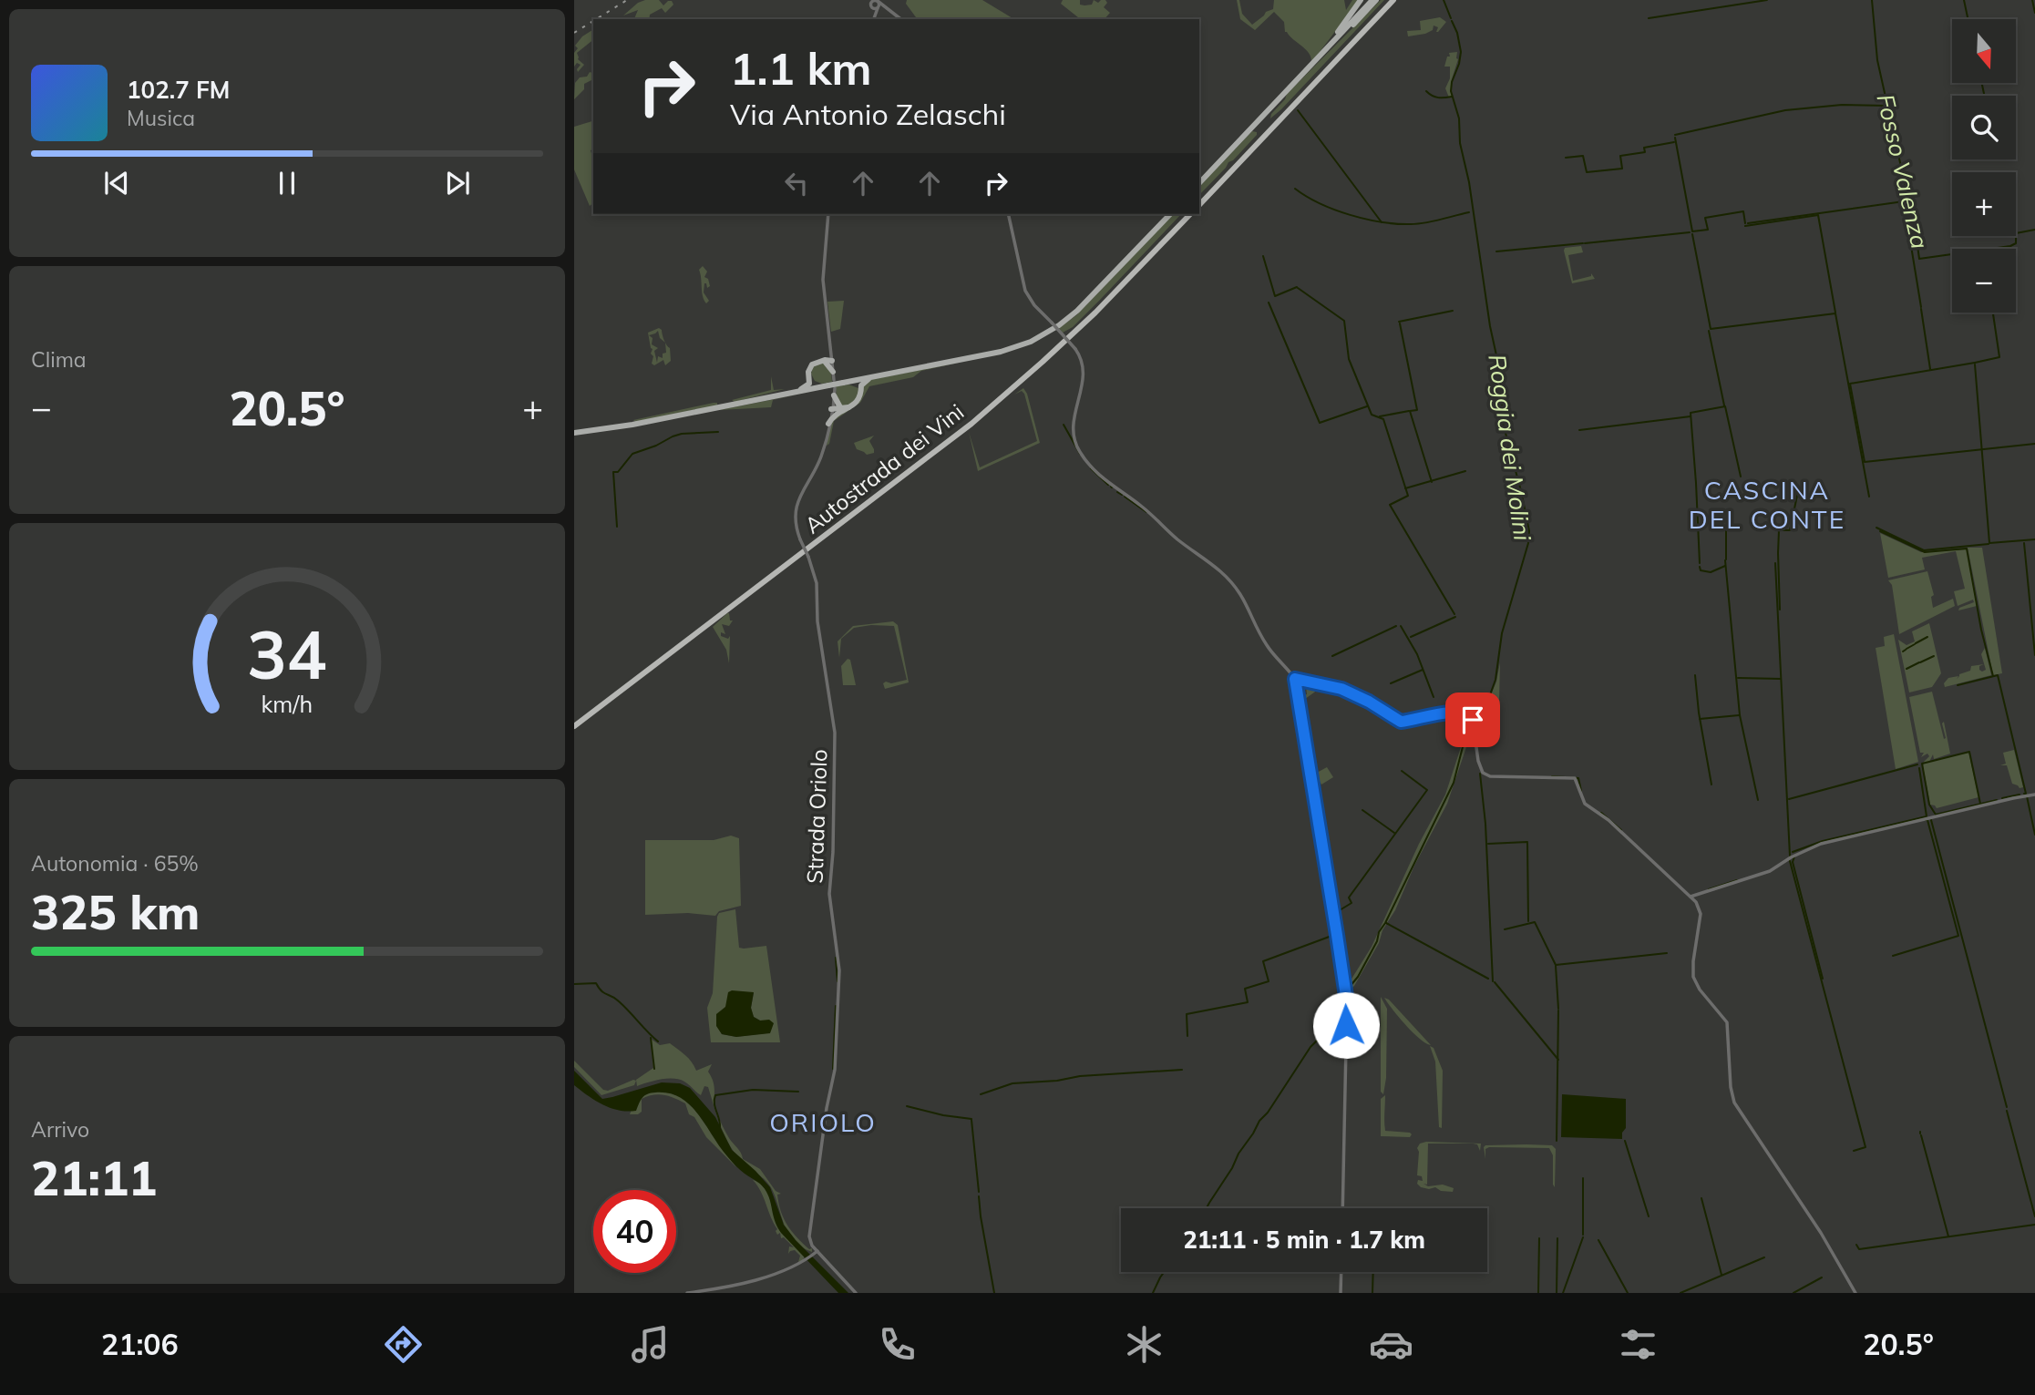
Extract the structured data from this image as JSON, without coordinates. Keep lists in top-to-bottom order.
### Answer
{
  "streets": {
    "highway": ["Autostrada dei Vini"],
    "street": ["Strada Oriolo"]
  },
  "districts": ["CASCINA DEL CONTE", "ORIOLO"],
  "water": ["Fosso Valenza", "Roggia dei Molini"],
  "north": "bottom",
  "page": {
    "map_buttons": ["+", "−"],
    "turn": ["1.1 km", "Via Antonio Zelaschi"],
    "song": ["102.7 FM", "Musica"],
    "tile": [
      "Clima",
      ["Autonomia · 65%", "325 km"],
      ["Arrivo", "21:11"]
    ],
    "heat": ["−", "20.5°", "+"],
    "limit": "40",
    "trip": "21:11 · 5 min · 1.7 km",
    "tabs": ["21:06", "20.5°"],
    "gauge": ["34", "km/h"]
  }
}
